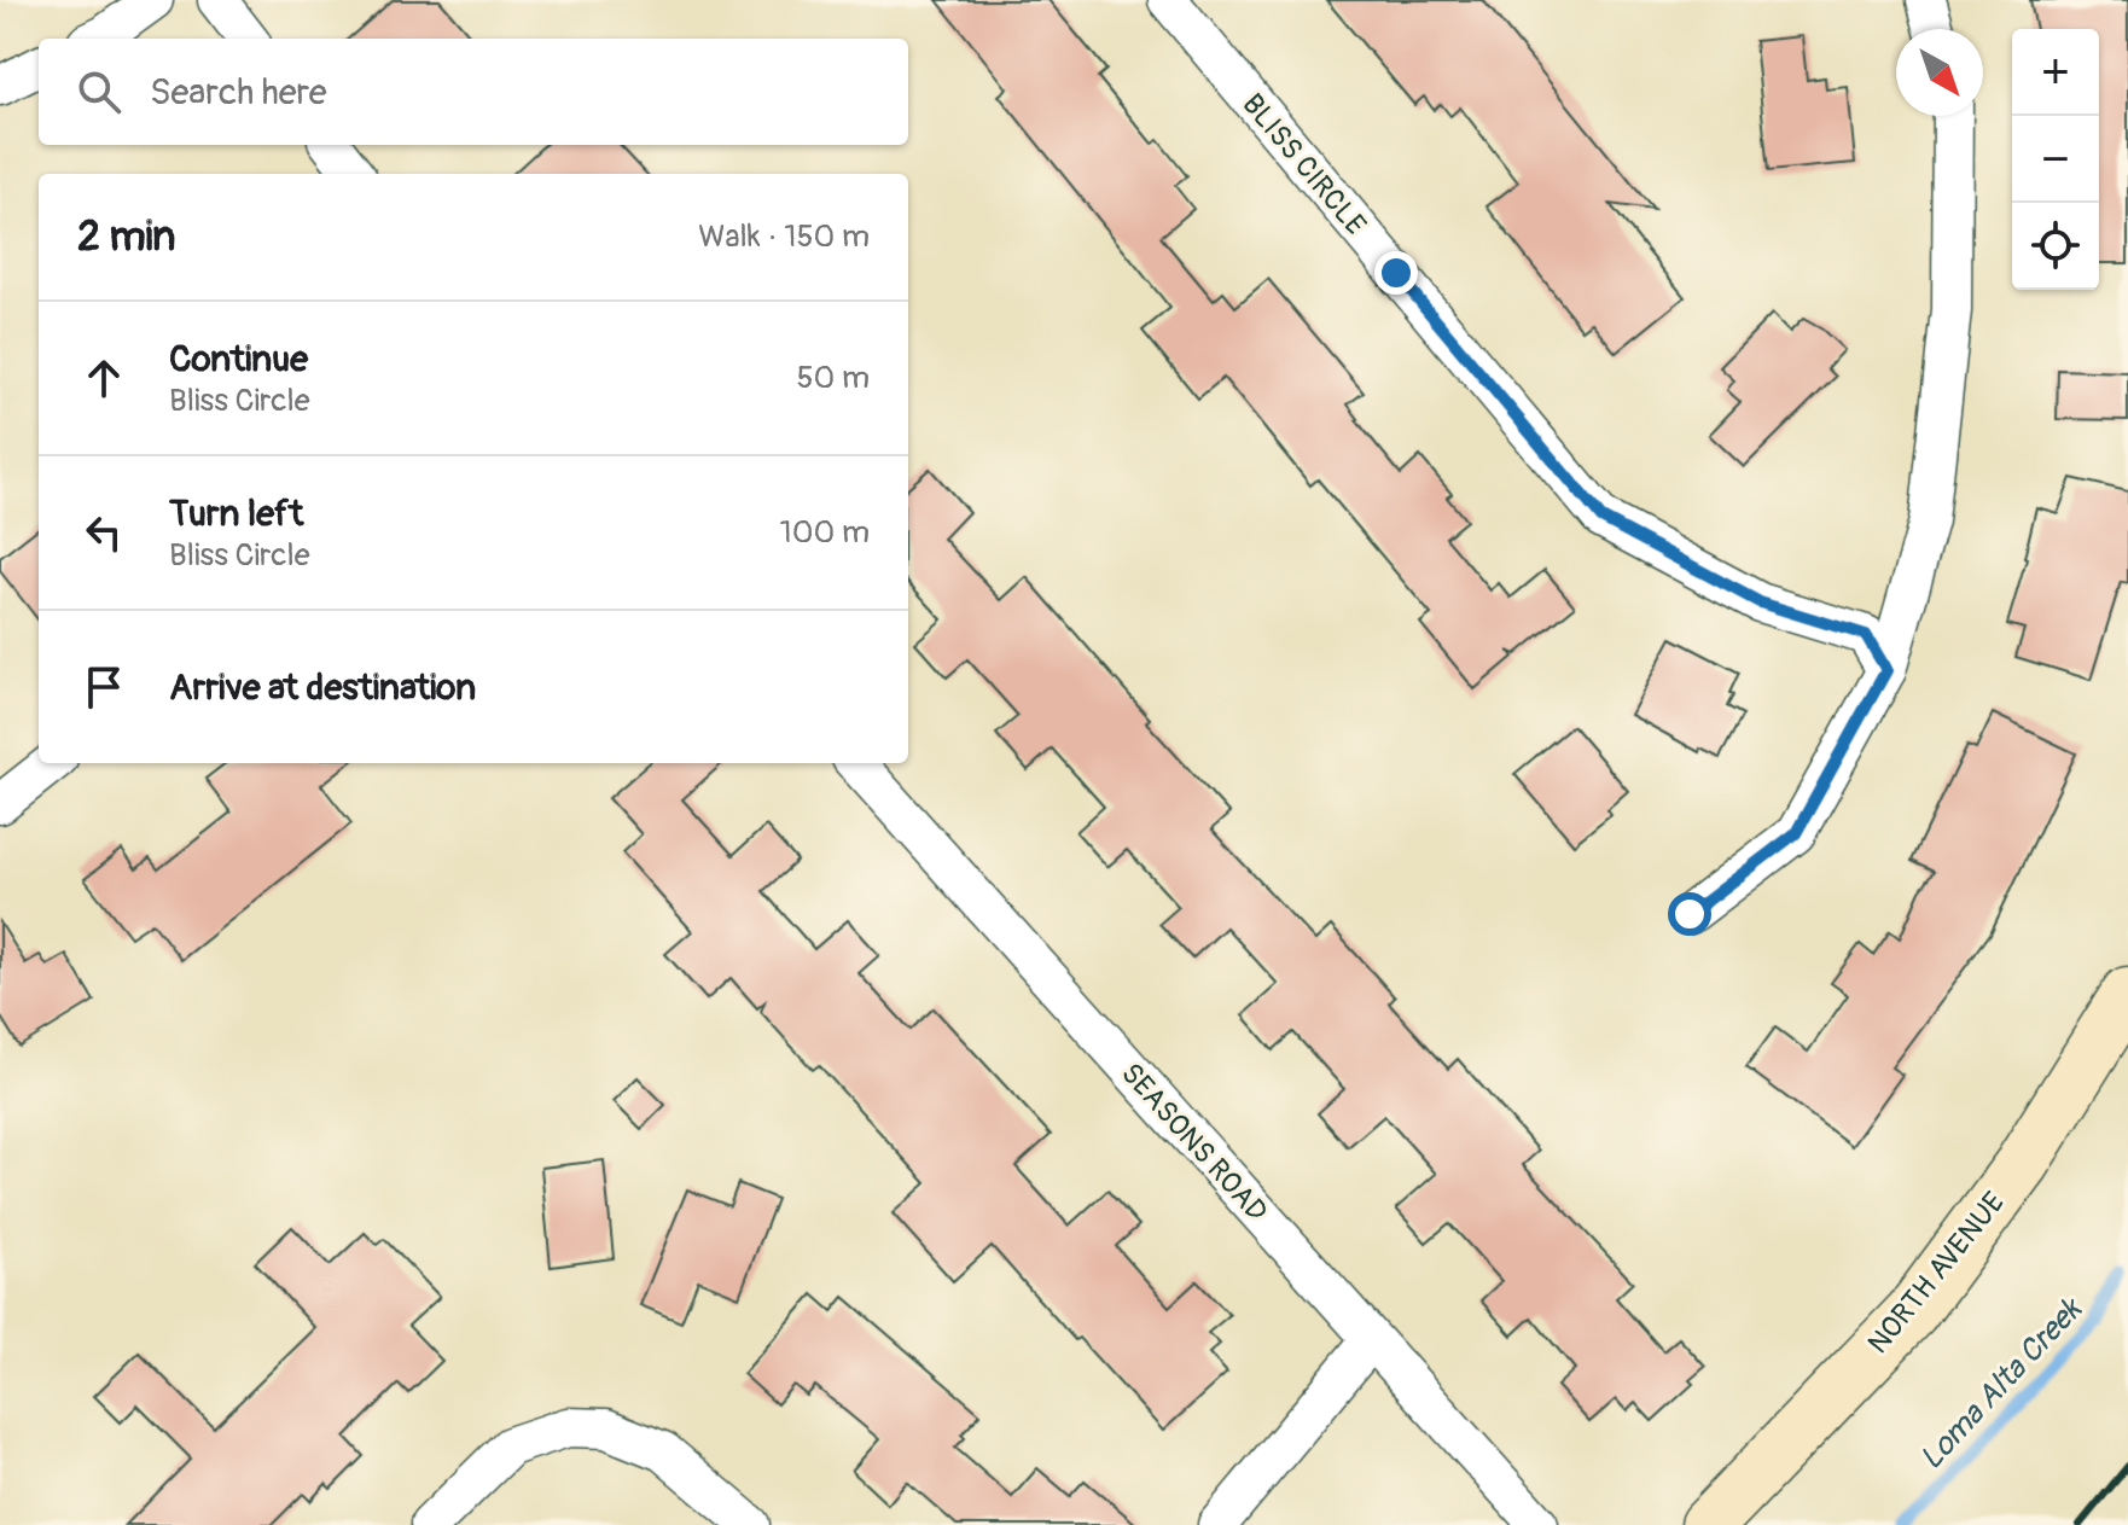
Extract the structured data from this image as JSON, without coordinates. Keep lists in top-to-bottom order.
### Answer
{
  "streets": {
    "main road": ["NORTH AVENUE"],
    "street": ["BLISS CIRCLE", "SEASONS ROAD"]
  },
  "water": ["Loma Alta Creek"],
  "north": "bottom right",
  "page": {
    "map_buttons": ["+", "−"],
    "search": "Search here",
    "heading": ["2 min", "Walk · 150 m"],
    "list": [
      ["Continue", "Bliss Circle", "50 m"],
      ["Turn left", "Bliss Circle", "100 m"],
      "Arrive at destination"
    ]
  }
}
